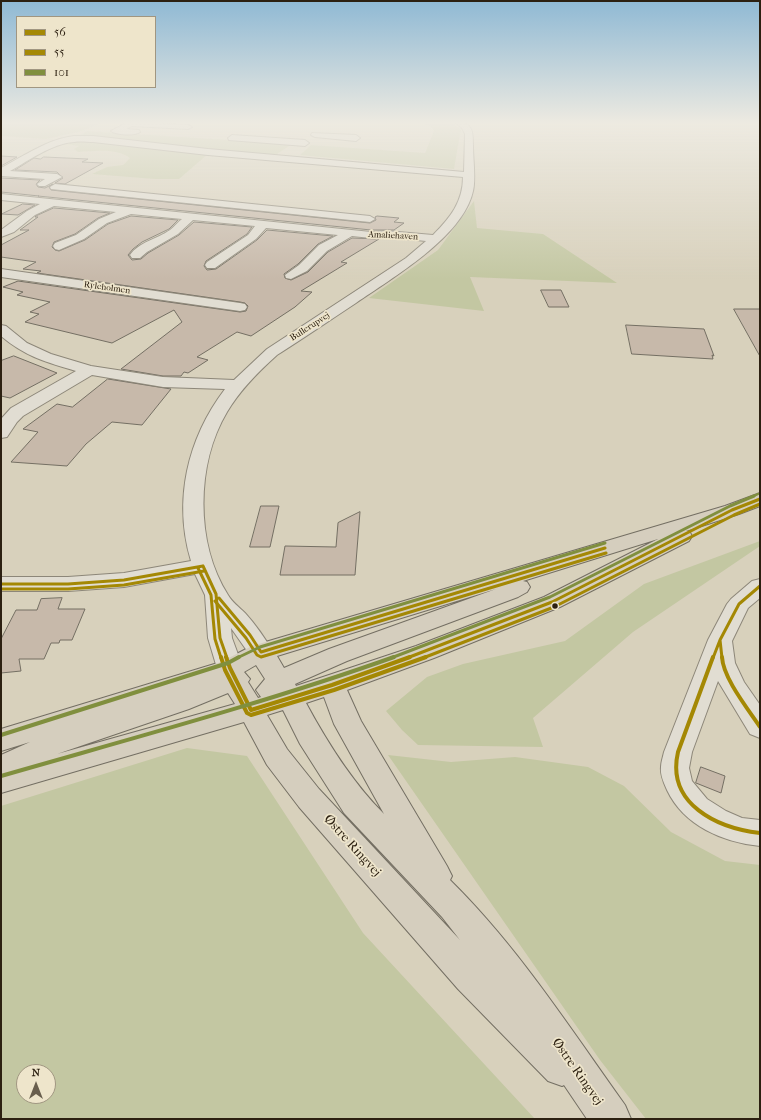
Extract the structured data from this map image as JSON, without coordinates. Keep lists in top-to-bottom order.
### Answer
{
  "streets": {
    "main road": ["Østre Ringvej"],
    "street": ["Amaliehaven", "Ryleholmen", "Bullerupvej"]
  },
  "crossings": [
    ["Amaliehaven", "Bullerupvej"],
    ["Bullerupvej", "Østre Ringvej"]
  ],
  "lines": ["transit line 101", "transit line 56", "transit line 55"],
  "legend": ["56", "55", "101"],
  "north": "top"
}
